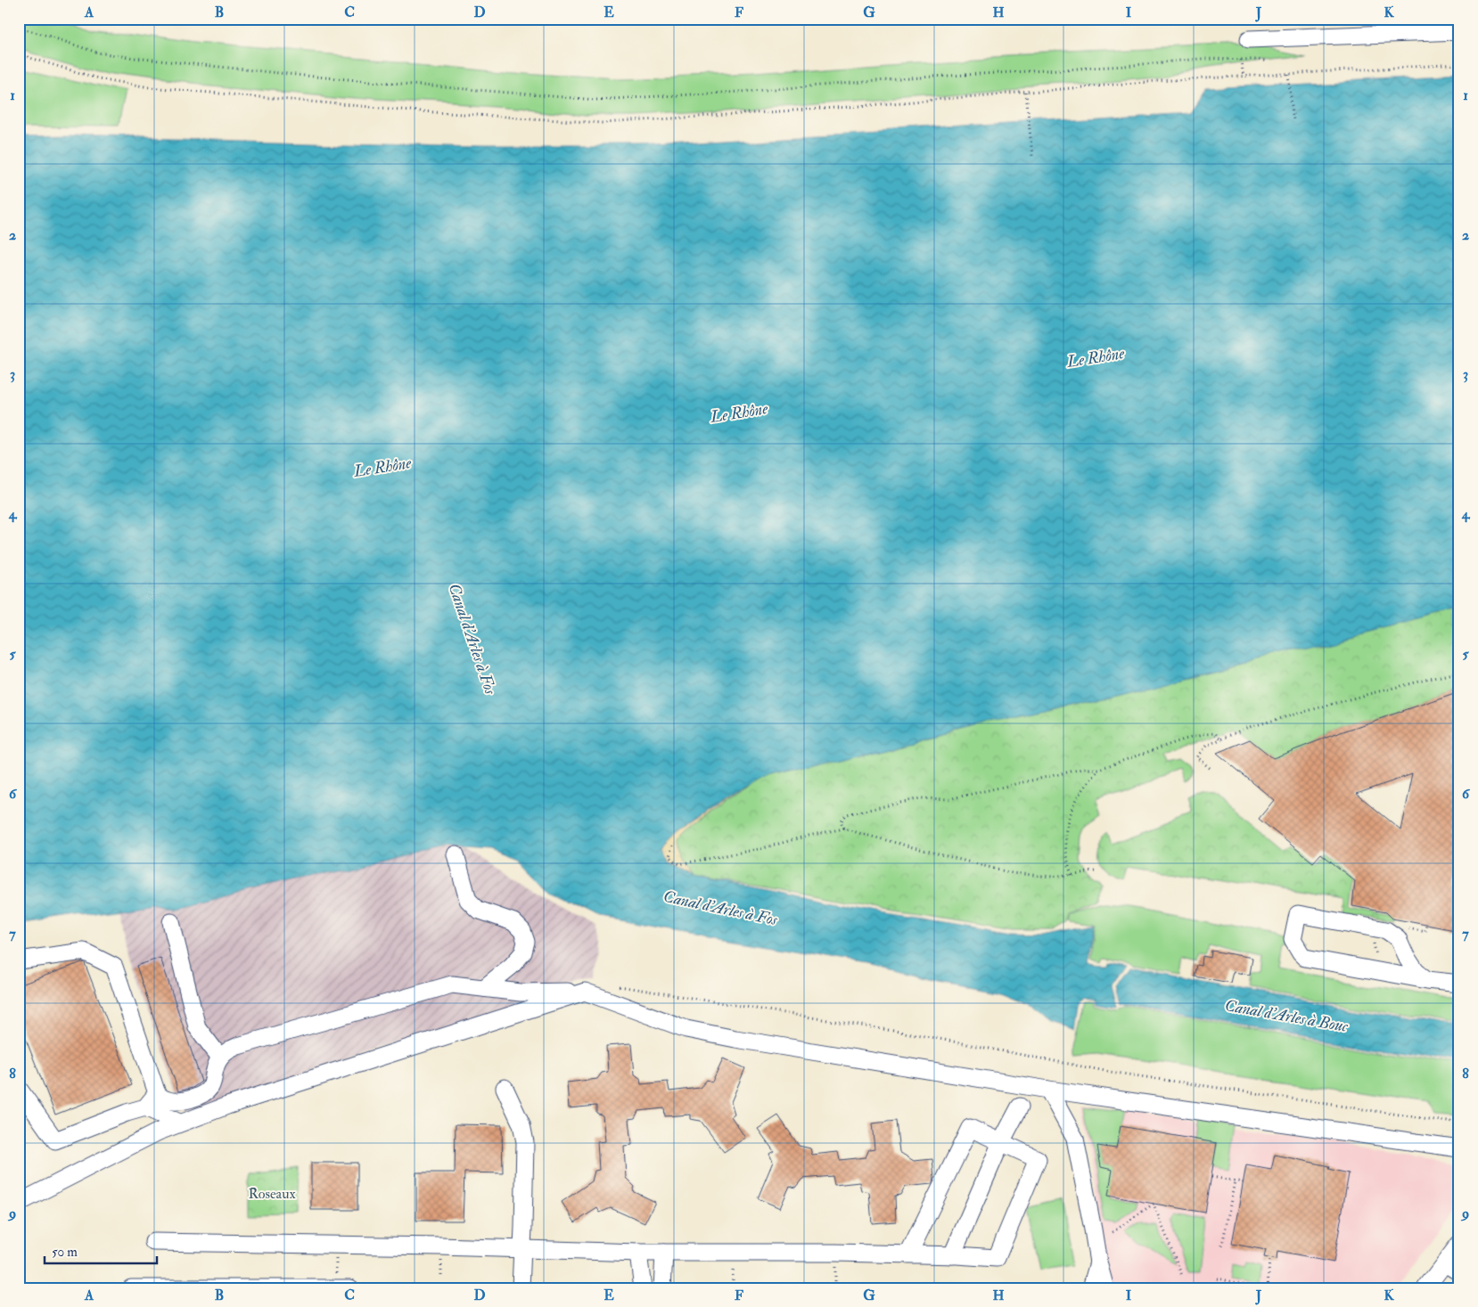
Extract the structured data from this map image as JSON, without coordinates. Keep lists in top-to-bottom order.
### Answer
{
  "water": ["Le Rhône", "Canal d'Arles à Fos", "Canal d'Arles à Bouc"],
  "parks": ["Roseaux"],
  "scale_bar": "50 m",
  "grid": {
    "columns": [
      "A",
      "B",
      "C",
      "D",
      "E",
      "F",
      "G",
      "H",
      "I",
      "J",
      "K"
    ],
    "rows": [
      "1",
      "2",
      "3",
      "4",
      "5",
      "6",
      "7",
      "8",
      "9"
    ]
  }
}
